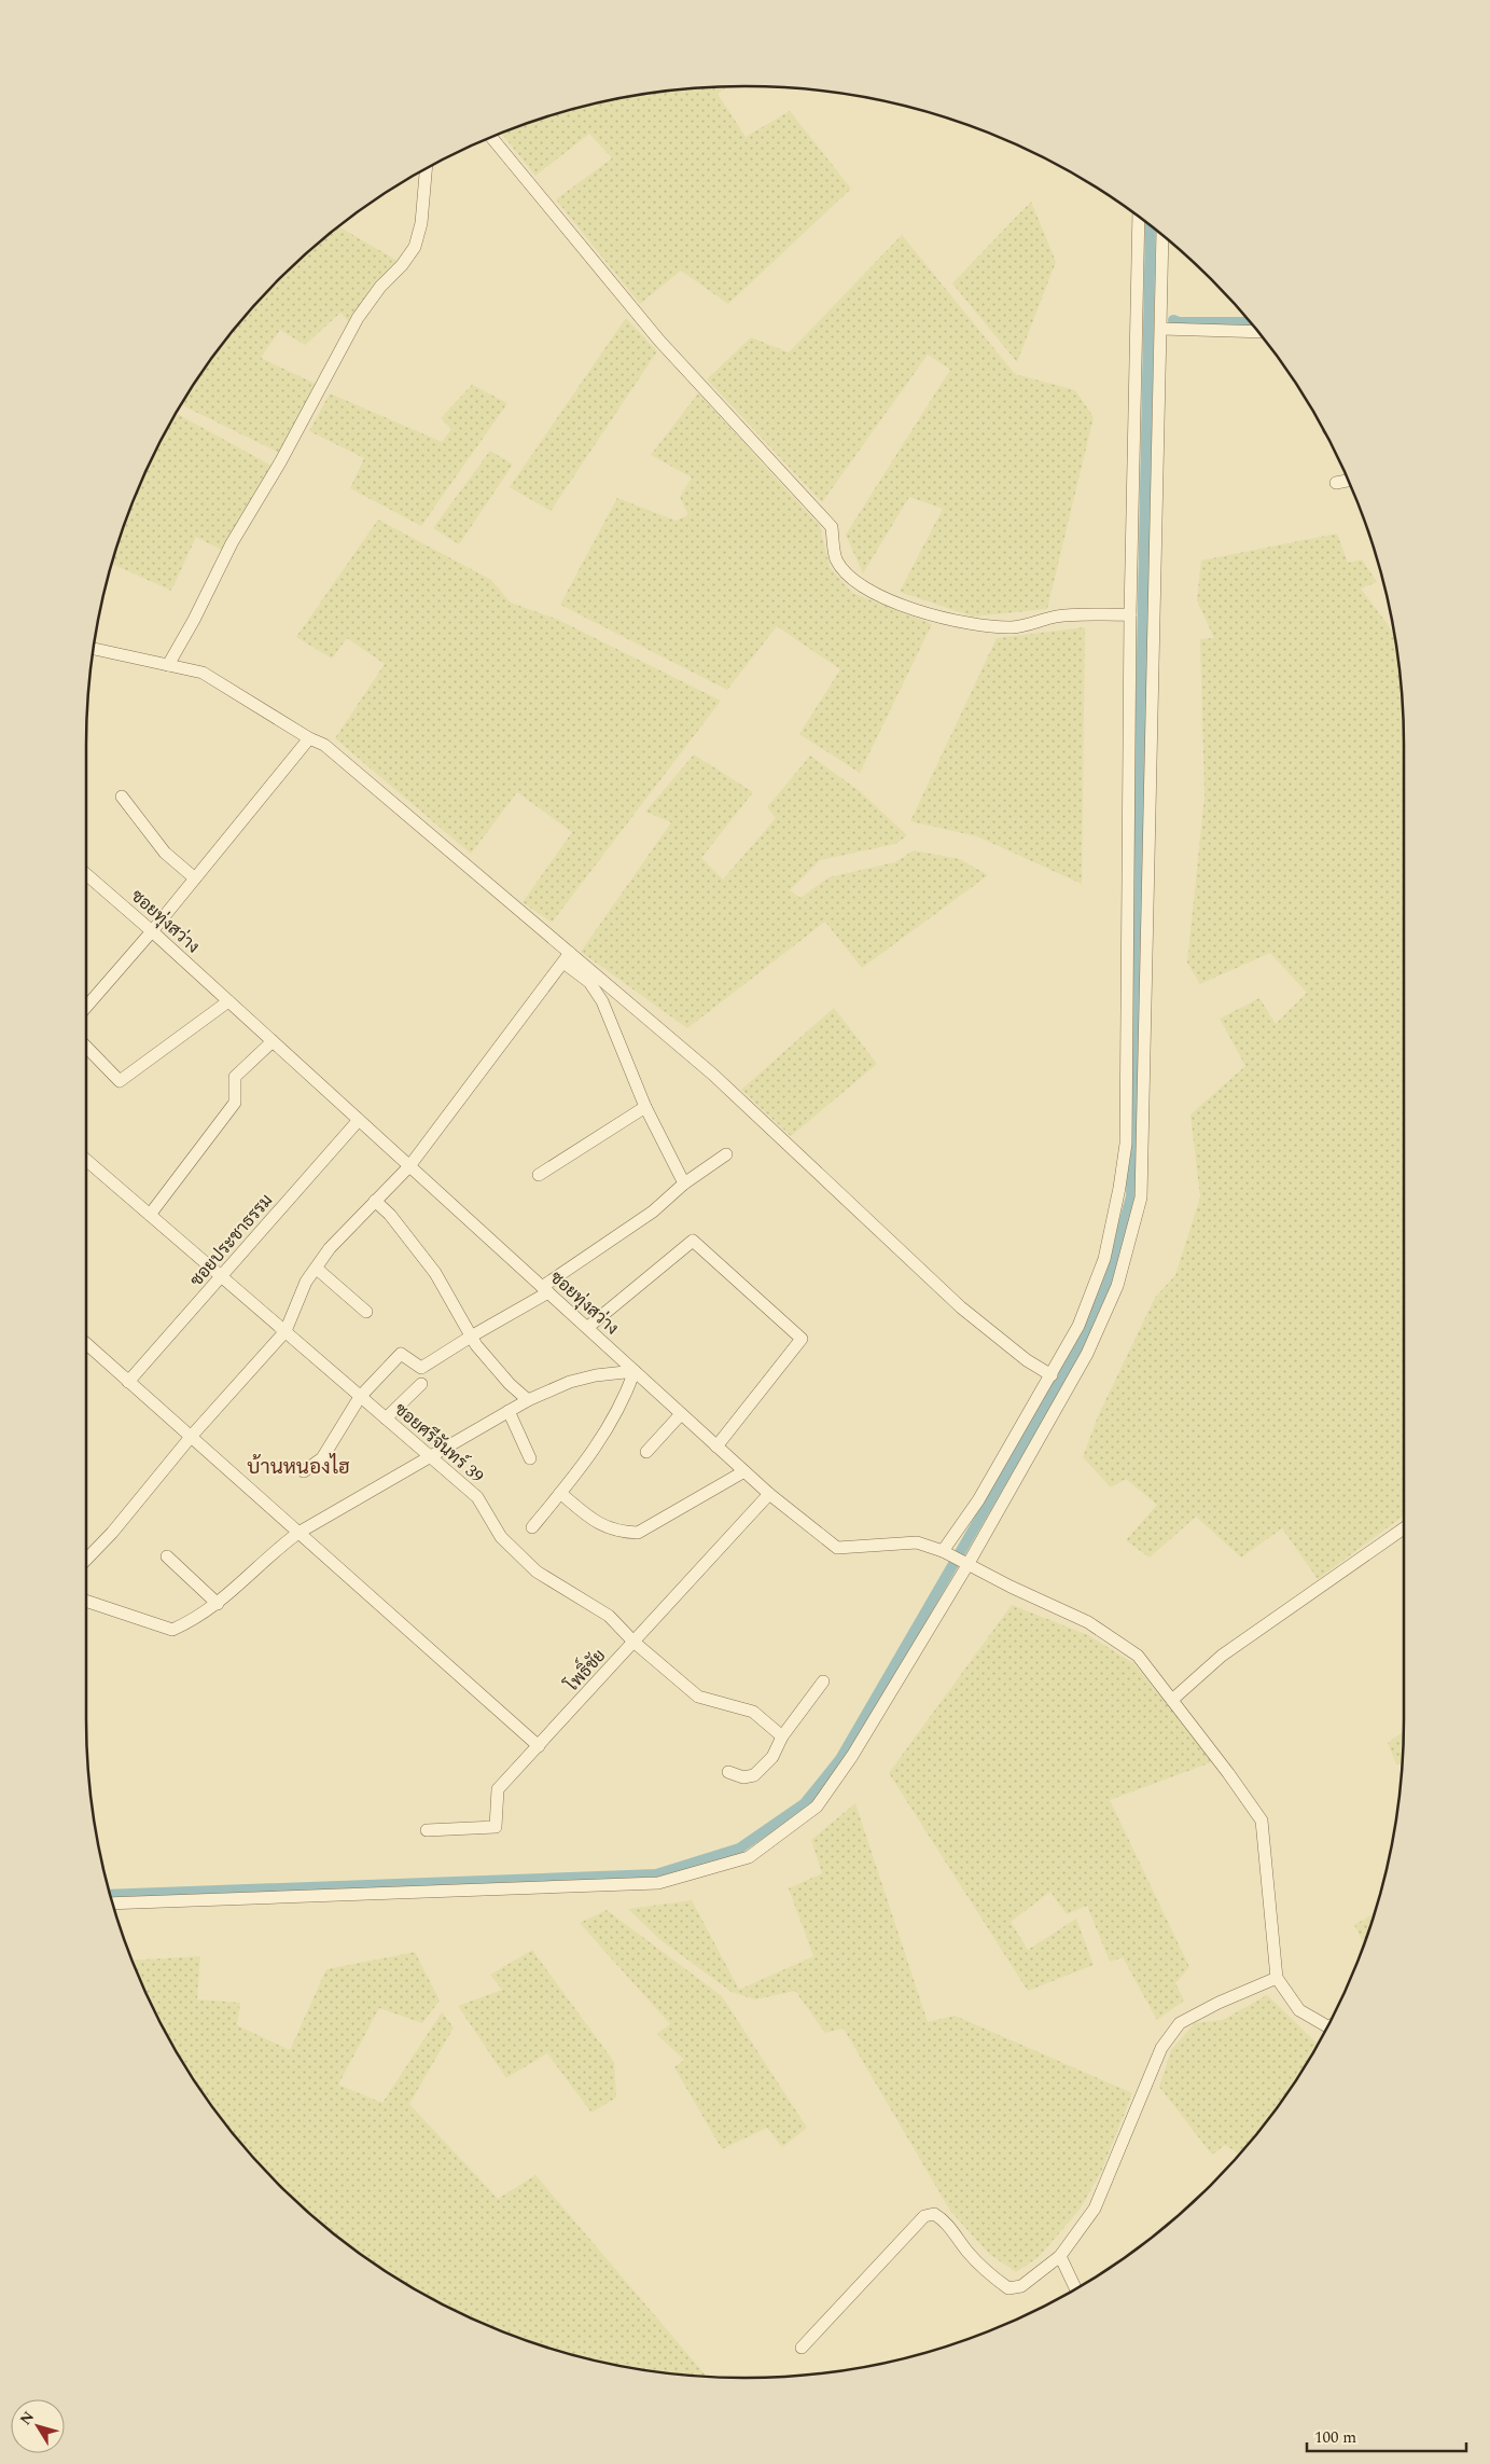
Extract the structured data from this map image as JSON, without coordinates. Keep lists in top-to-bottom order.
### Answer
{
  "streets": {
    "street": [
      "ซอยทุ่งสว่าง",
      "ซอยประชาธรรม",
      "ซอยศรีจันทร์ 39",
      "โพธิ์ชัย"
    ]
  },
  "crossings": [
    ["ซอยทุ่งสว่าง", "ซอยประชาธรรม"],
    ["ซอยทุ่งสว่าง", "โพธิ์ชัย"],
    ["ซอยประชาธรรม", "ซอยศรีจันทร์ 39"],
    ["ซอยศรีจันทร์ 39", "โพธิ์ชัย"]
  ],
  "districts": ["บ้านหนองไฮ"],
  "scale_bar": "100 m",
  "north": "top left"
}
